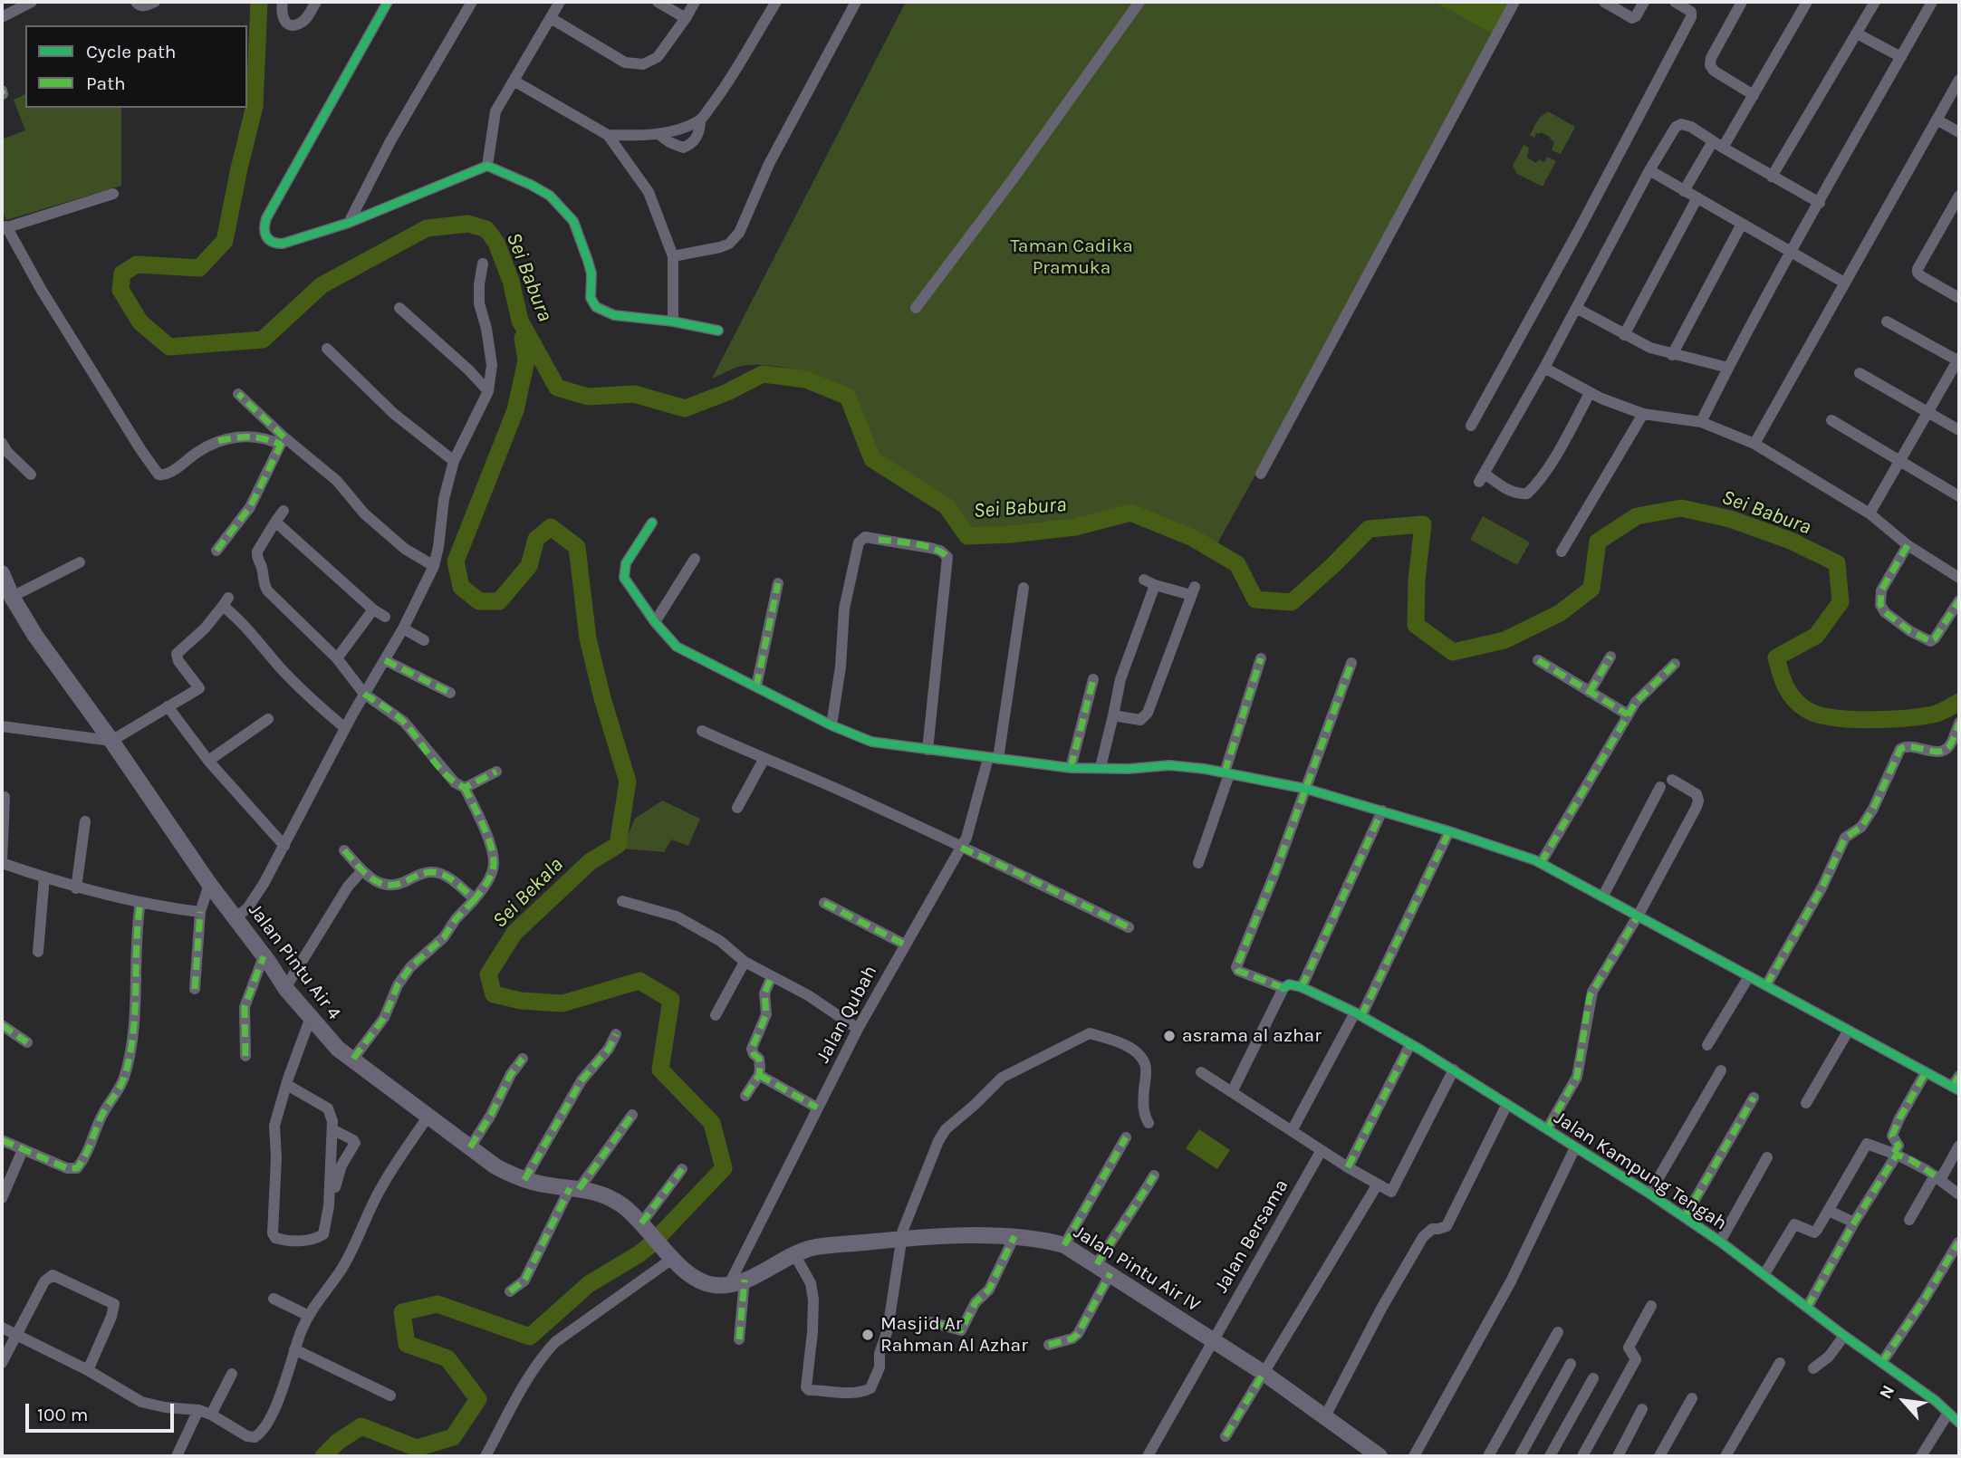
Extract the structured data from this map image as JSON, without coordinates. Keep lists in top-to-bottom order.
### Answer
{
  "streets": {
    "main road": ["Jalan Pintu Air 4", "Jalan Pintu Air IV"],
    "street": ["Jalan Qubah", "Jalan Kampung Tengah", "Jalan Bersama"]
  },
  "crossings": [
    ["Jalan Qubah", "Jalan Pintu Air IV"],
    ["Jalan Bersama", "Jalan Pintu Air IV"]
  ],
  "water": ["Sei Babura", "Sei Bekala"],
  "parks": ["Taman Cadika Pramuka"],
  "places": ["asrama al azhar", "Masjid Ar Rahman Al Azhar"],
  "legend": ["Cycle path", "Path"],
  "scale_bar": "100 m",
  "north": "top left"
}
